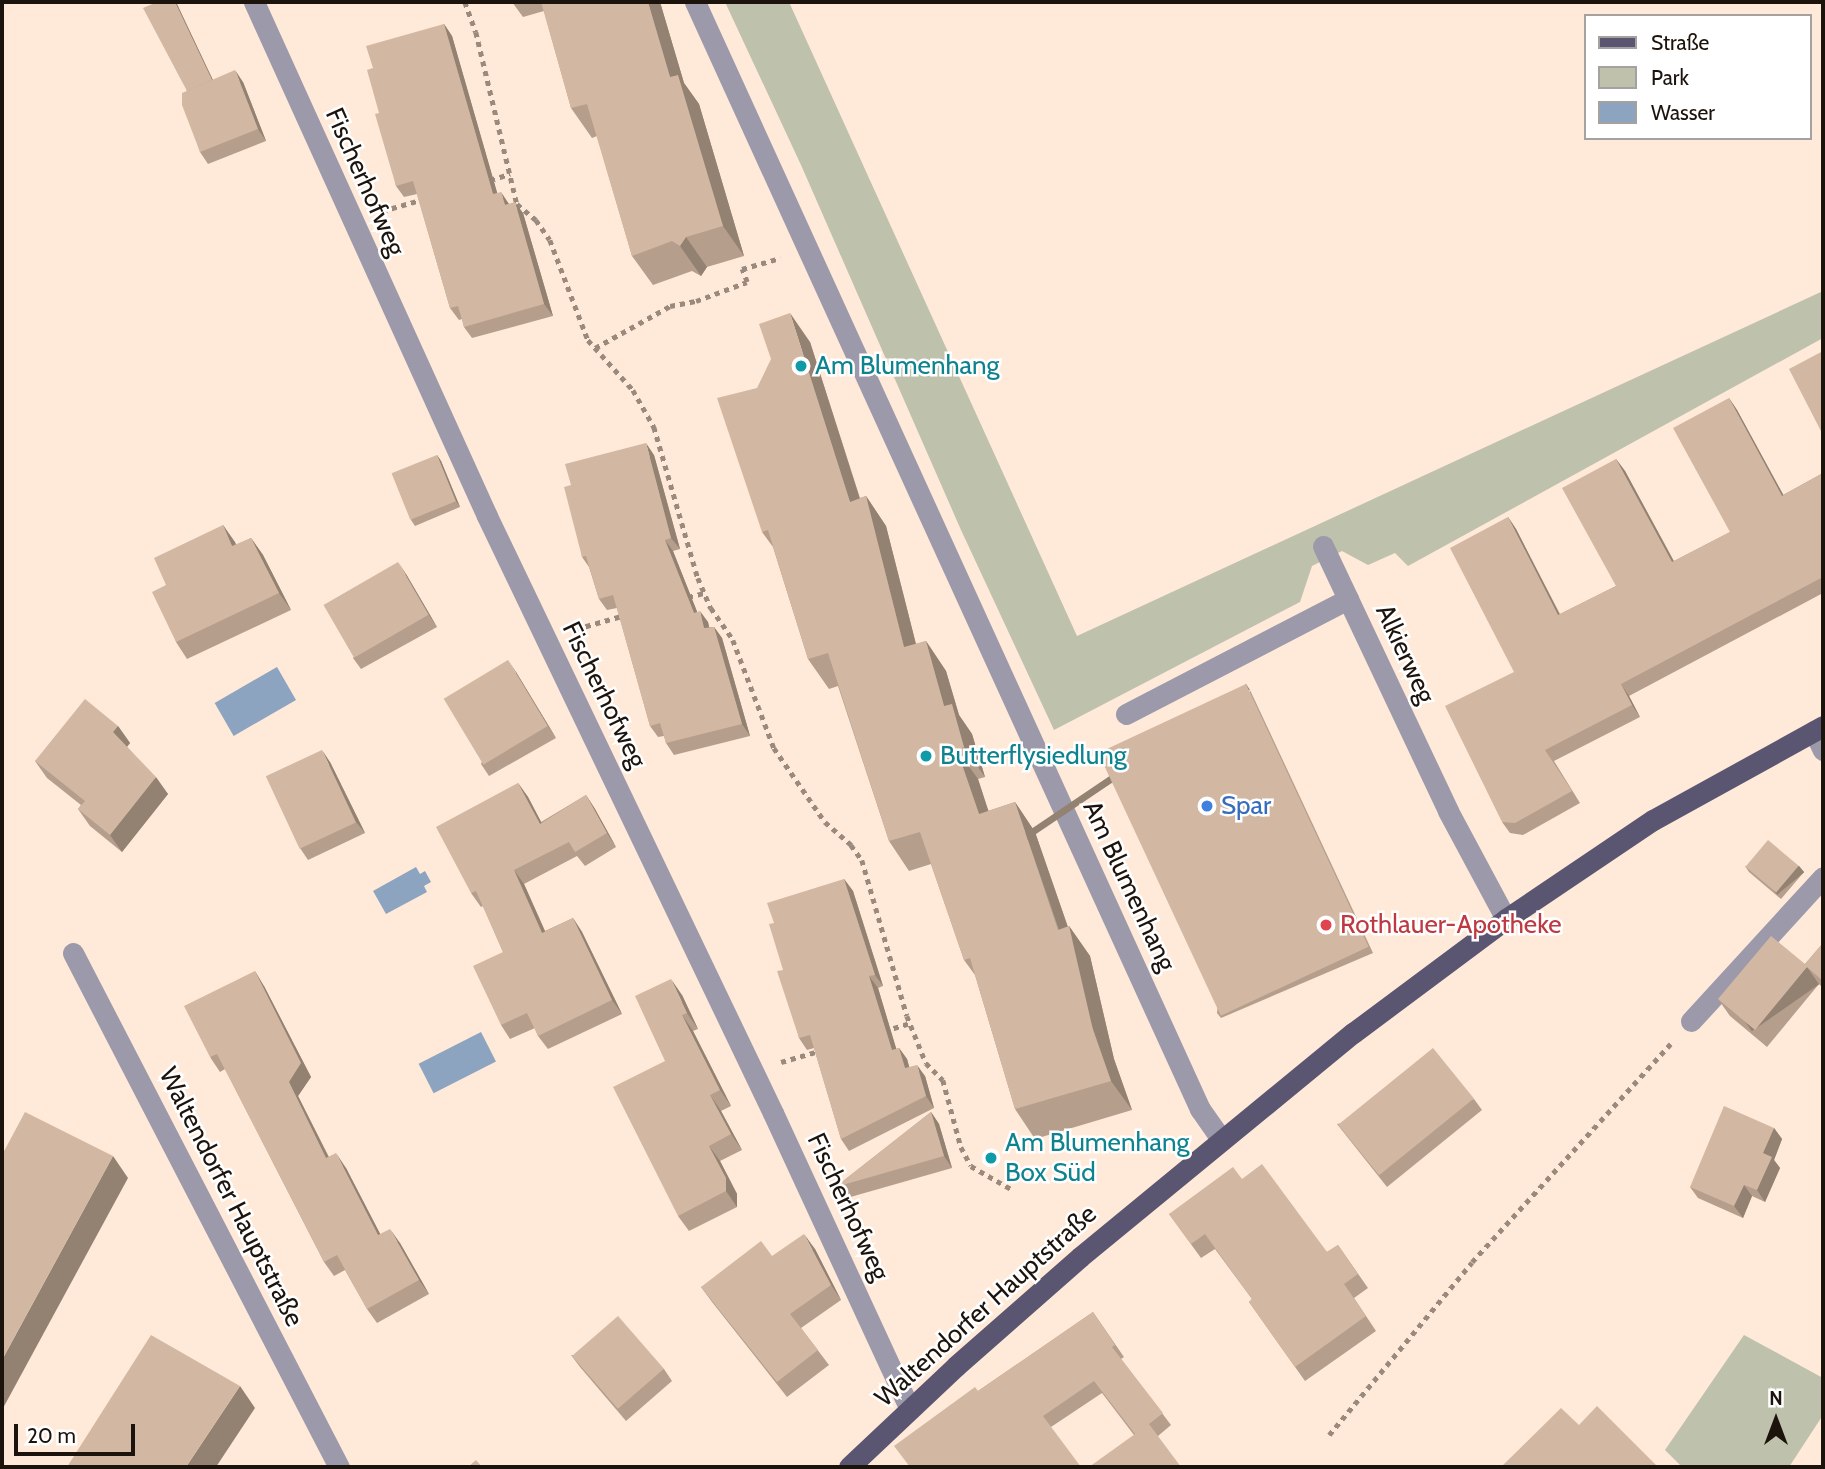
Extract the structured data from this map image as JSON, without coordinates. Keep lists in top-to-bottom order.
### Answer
{
  "streets": {
    "main road": ["Waltendorfer Hauptstraße"],
    "street": ["Fischerhofweg", "Alkierweg", "Am Blumenhang"]
  },
  "crossings": [
    ["Fischerhofweg", "Waltendorfer Hauptstraße"],
    ["Alkierweg", "Waltendorfer Hauptstraße"],
    ["Am Blumenhang", "Waltendorfer Hauptstraße"]
  ],
  "places": [
    "Am Blumenhang",
    "Butterflysiedlung",
    "Spar",
    "Rothlauer-Apotheke",
    "Am Blumenhang Box Süd"
  ],
  "legend": ["Straße", "Park", "Wasser"],
  "scale_bar": "20 m",
  "north": "top"
}
